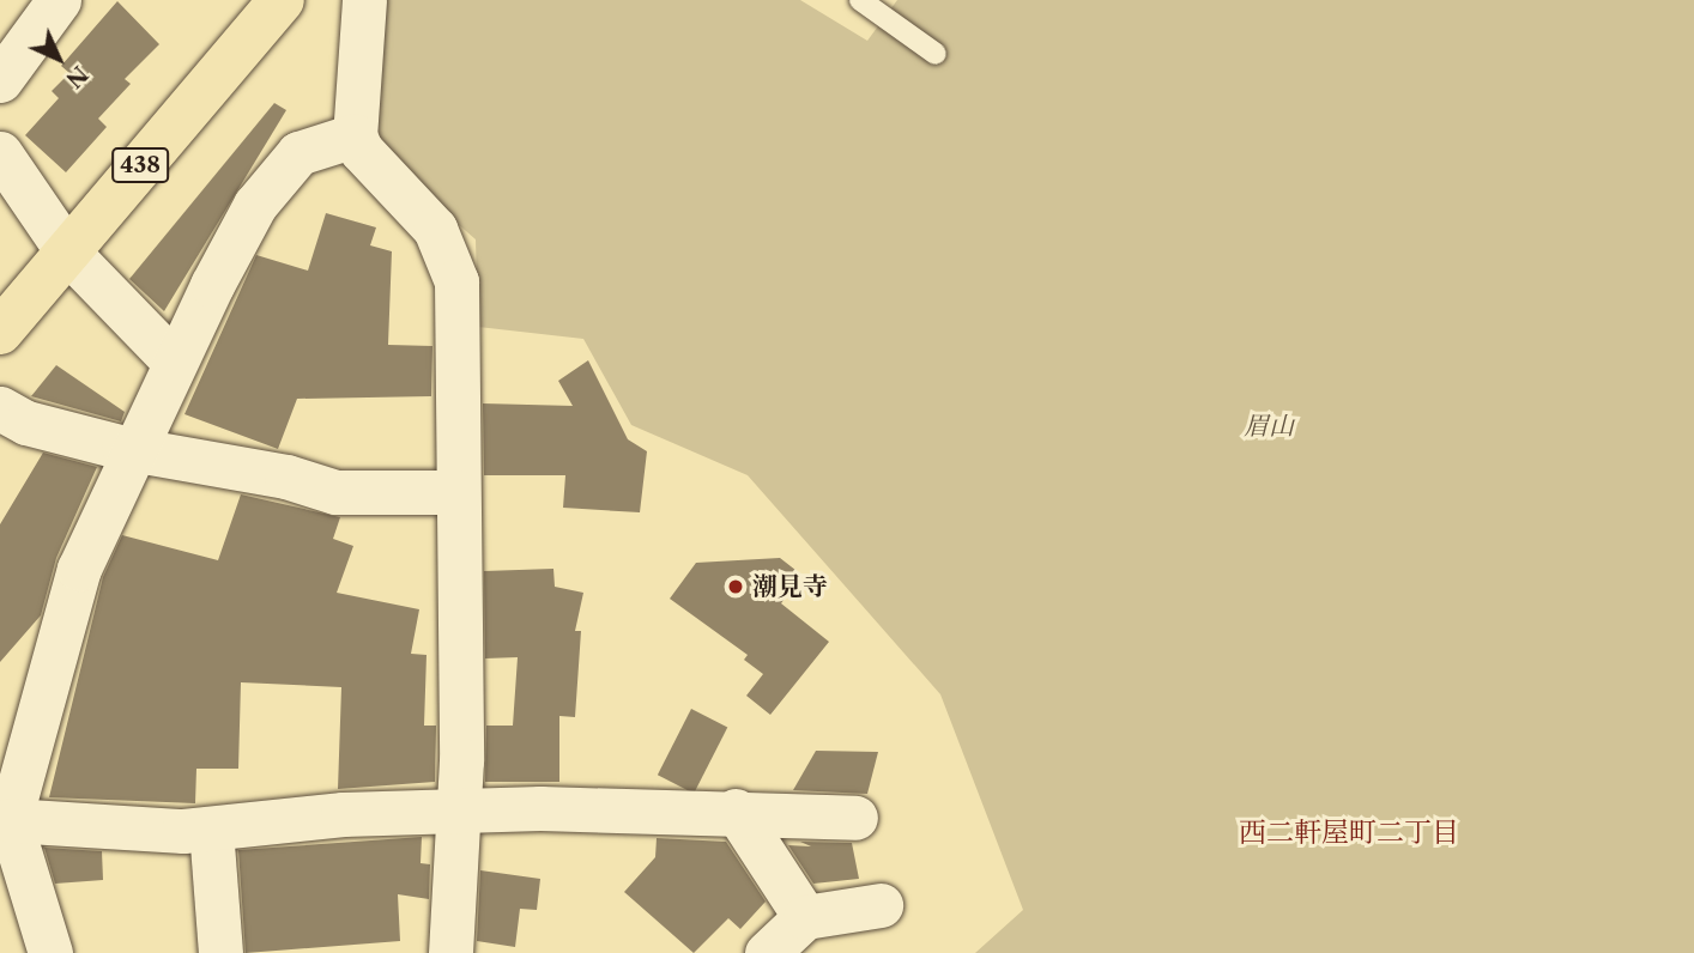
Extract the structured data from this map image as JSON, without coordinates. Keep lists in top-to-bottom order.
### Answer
{
  "streets": {
    "highway": ["438"]
  },
  "districts": ["西二軒屋町二丁目"],
  "parks": ["眉山"],
  "places": ["潮見寺"],
  "north": "bottom right"
}
